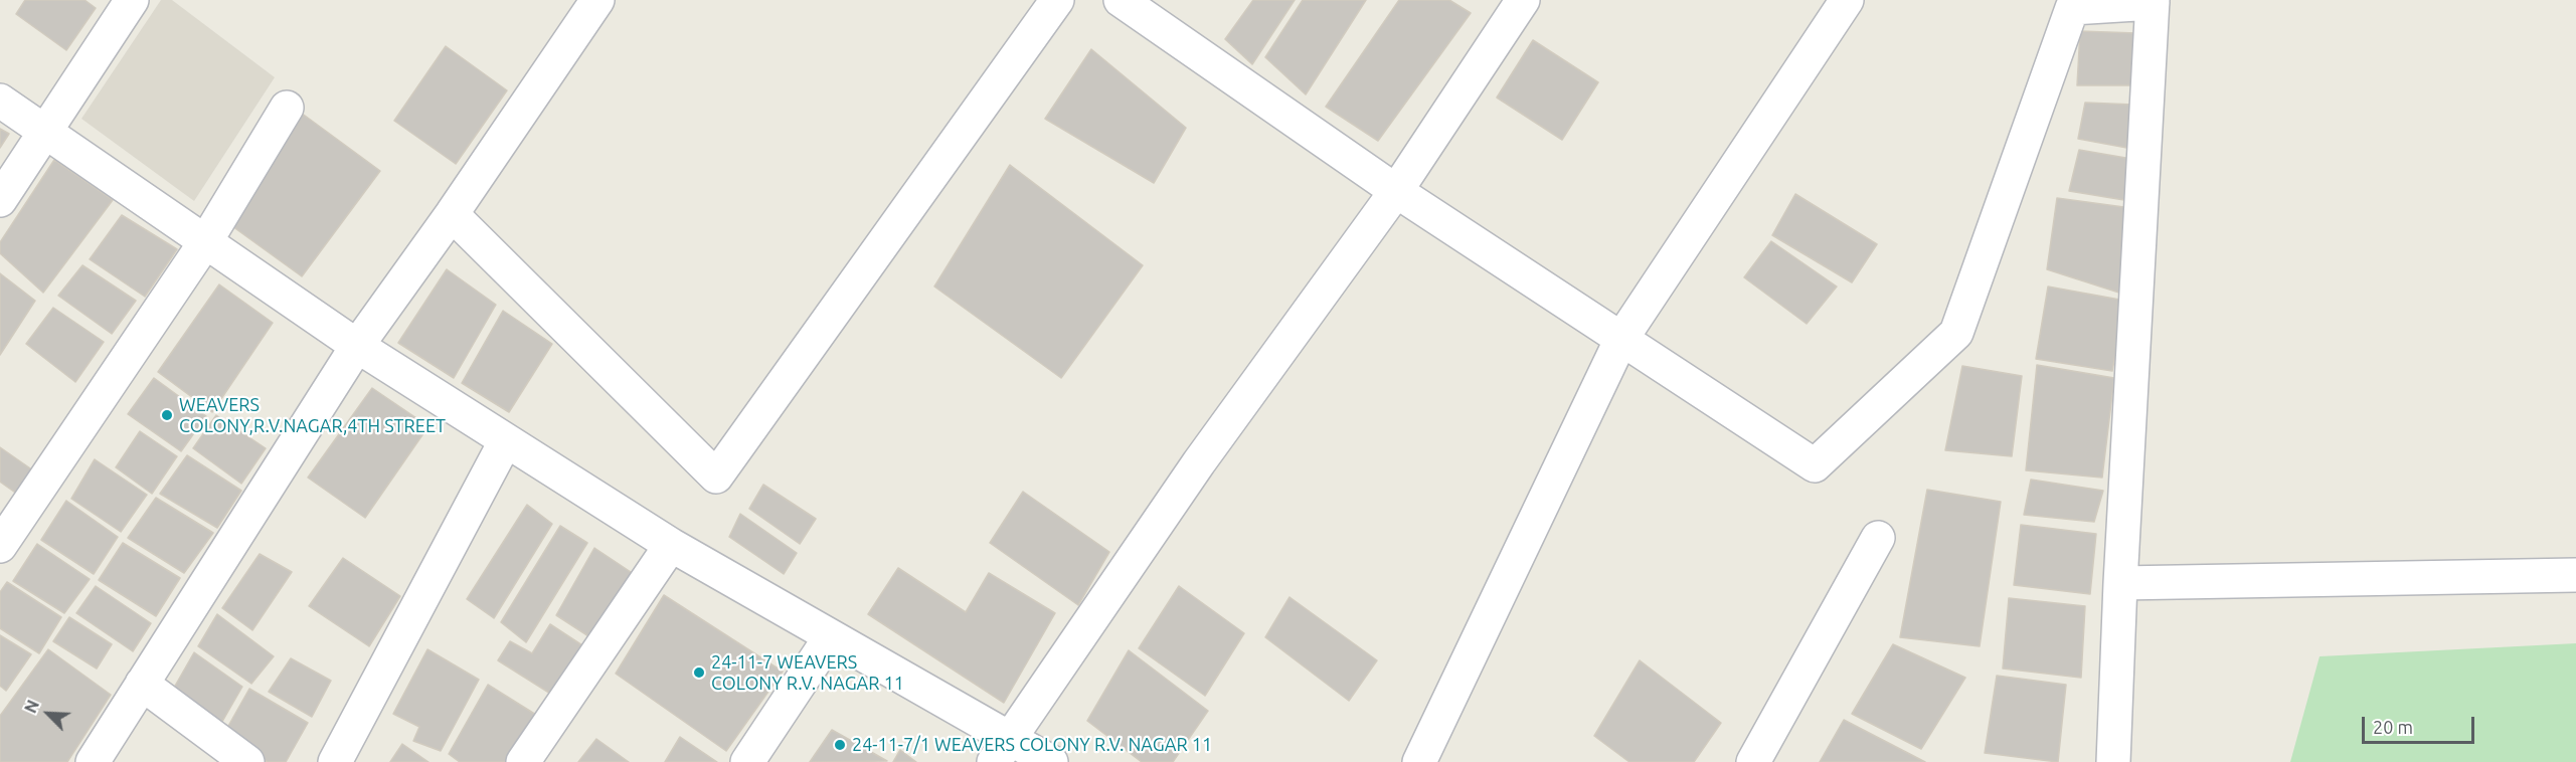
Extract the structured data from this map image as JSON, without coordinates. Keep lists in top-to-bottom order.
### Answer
{
  "places": ["WEAVERS COLONY,R.V.NAGAR,4TH STREET", "24-11-7 WEAVERS COLONY R.V. NAGAR 11", "24-11-7/1 WEAVERS COLONY R.V. NAGAR 11"],
  "scale_bar": "20 m",
  "north": "top left"
}
